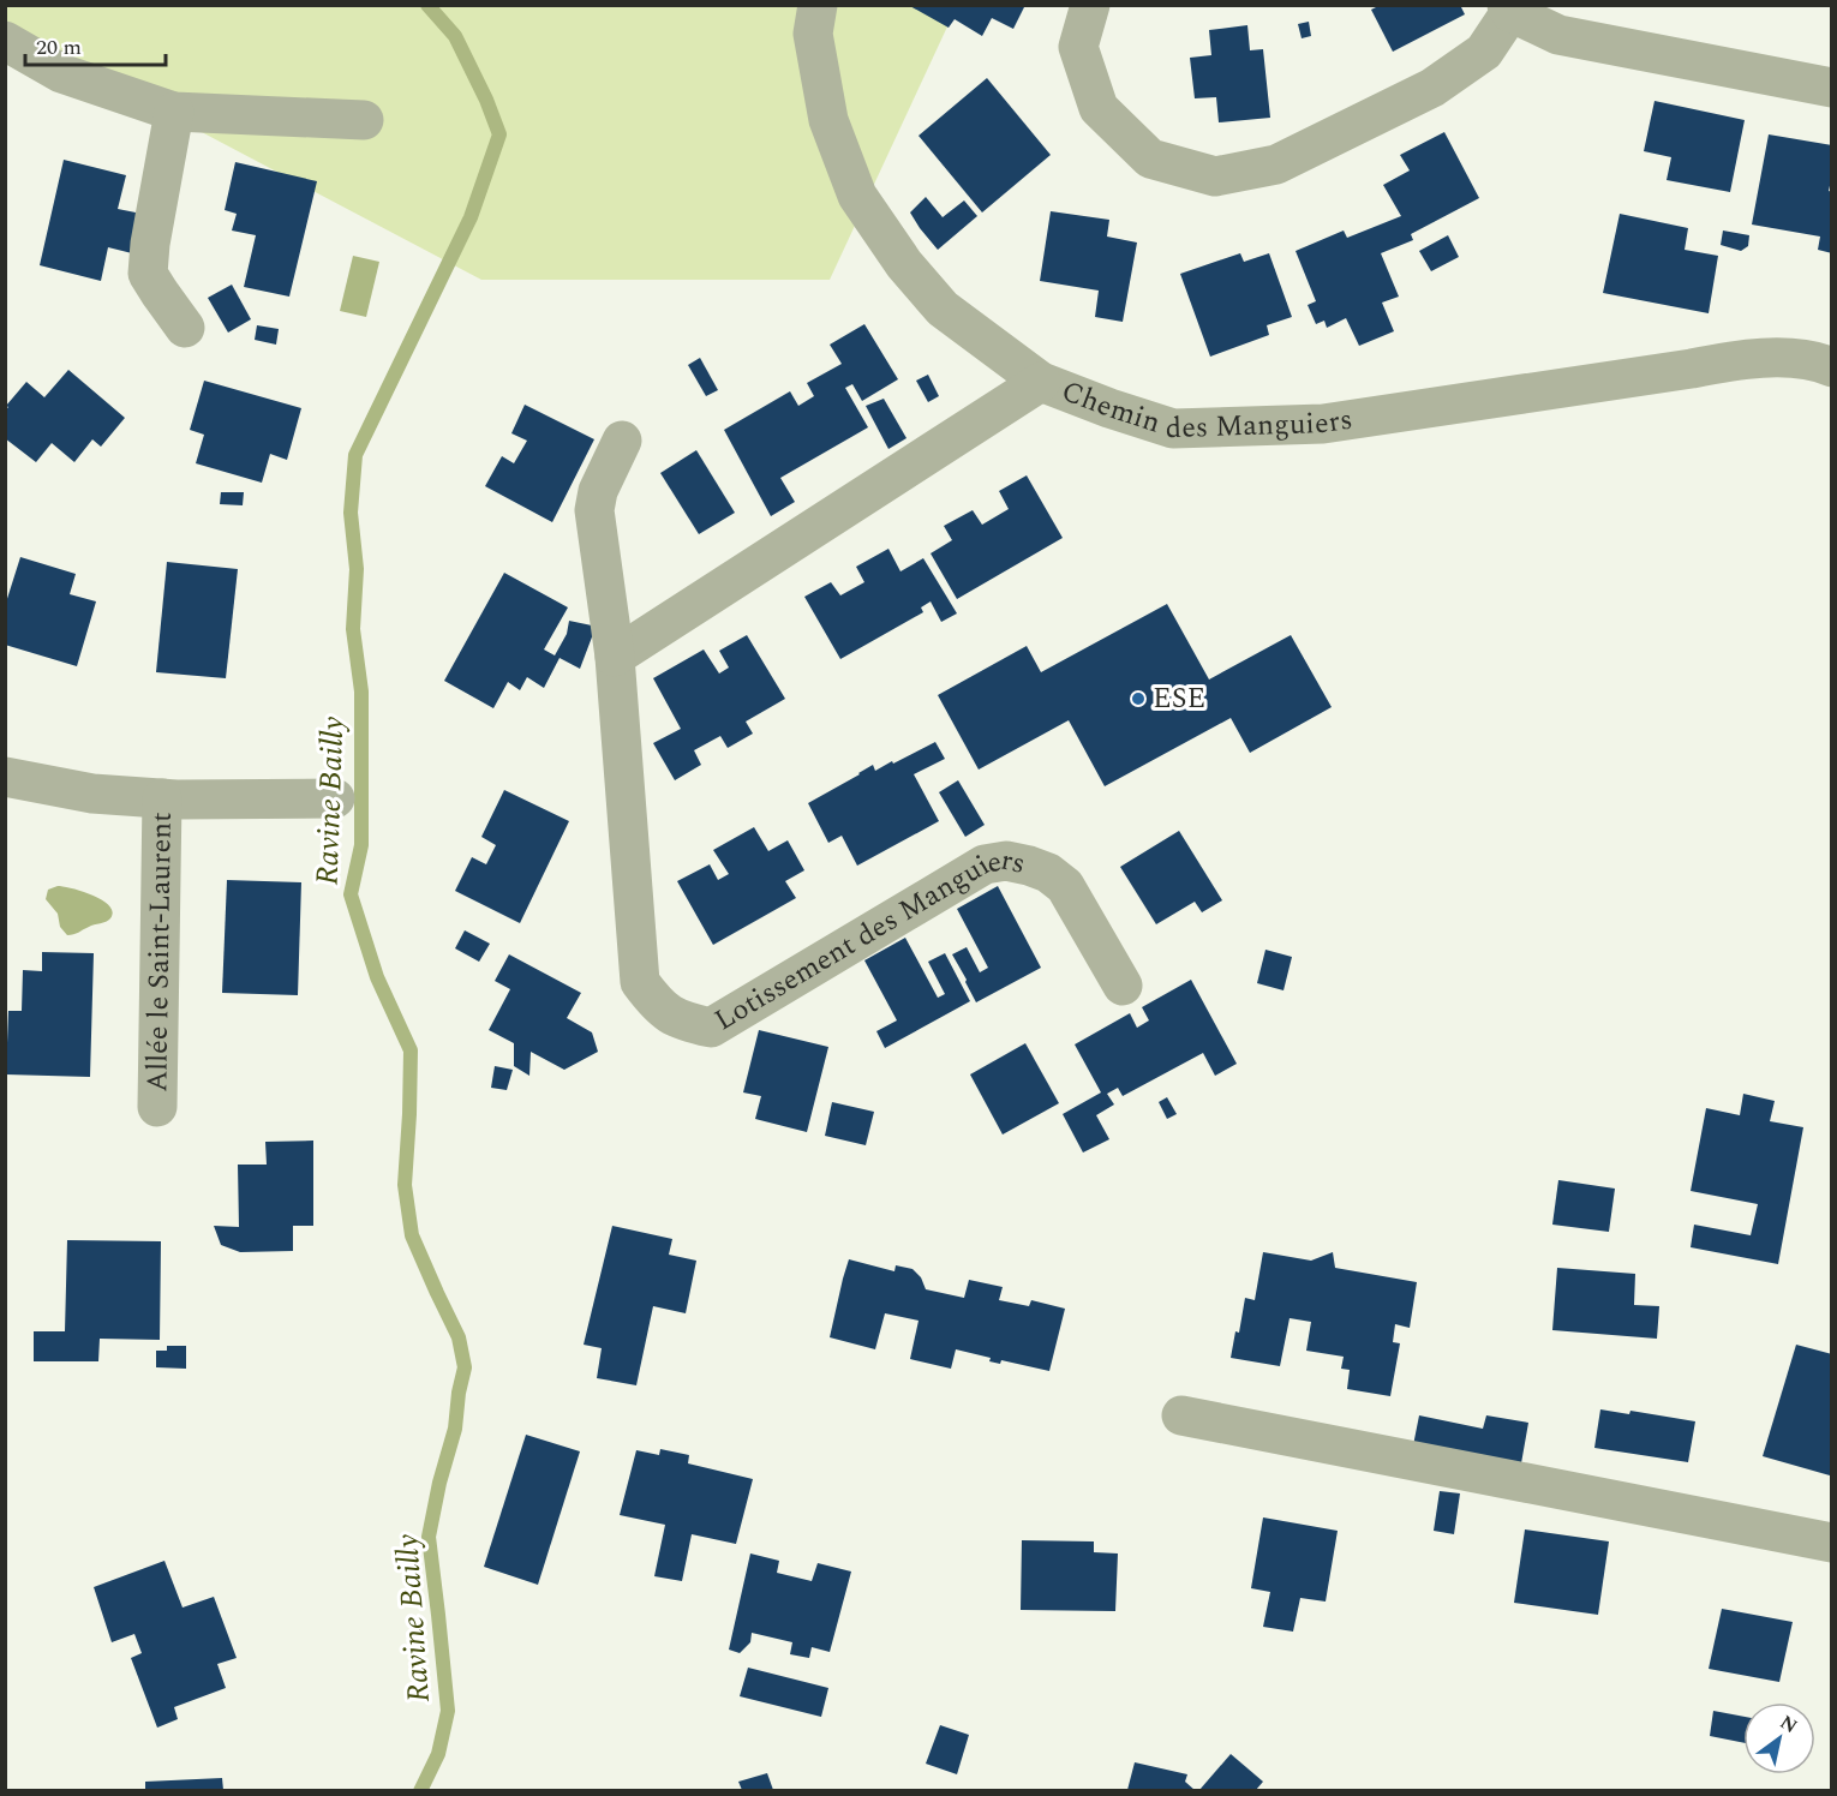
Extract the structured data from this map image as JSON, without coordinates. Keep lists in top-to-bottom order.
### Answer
{
  "streets": {
    "street": ["Chemin des Manguiers", "Lotissement des Manguiers", "Allée le Saint-Laurent"]
  },
  "water": ["Ravine Bailly"],
  "places": ["ESE"],
  "scale_bar": "20 m",
  "north": "top right"
}
